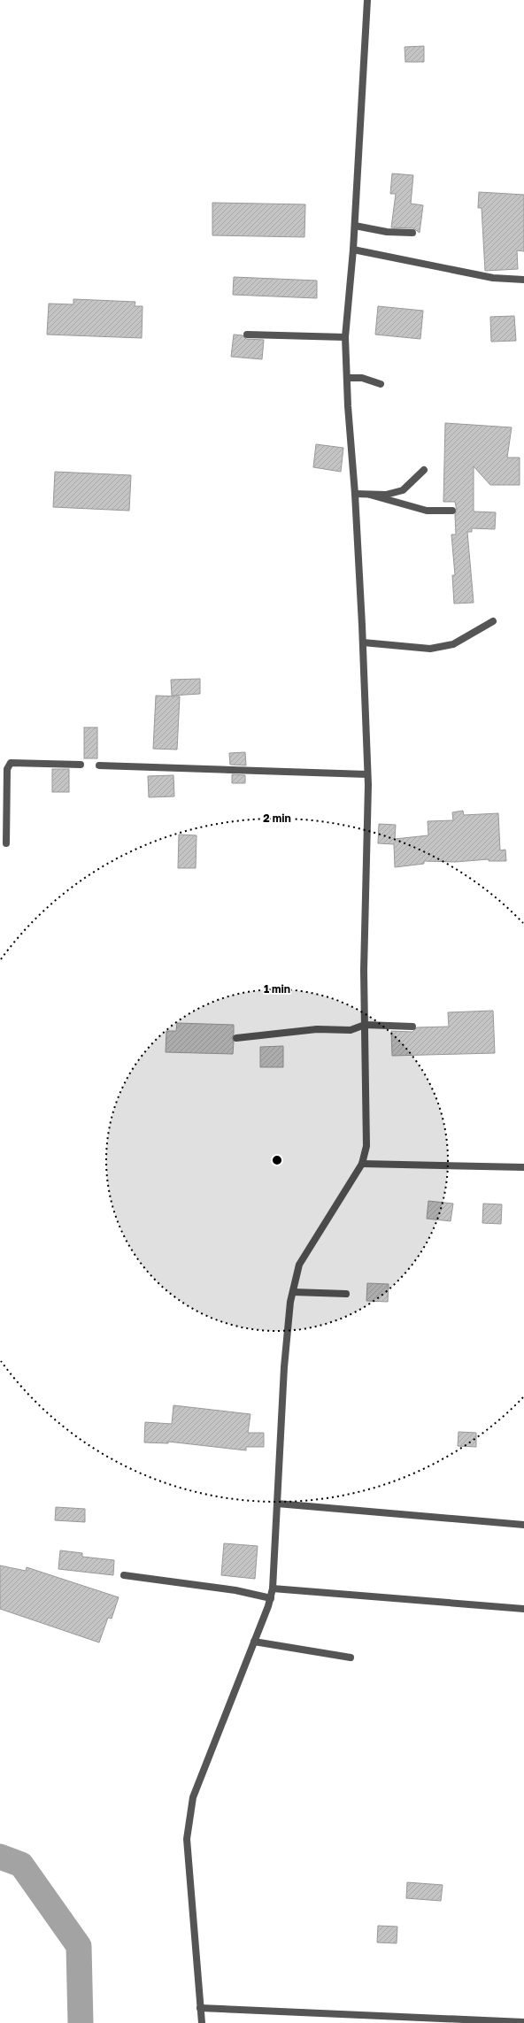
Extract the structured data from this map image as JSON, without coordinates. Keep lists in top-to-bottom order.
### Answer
{
  "rings": ["2 min", "1 min"]
}
